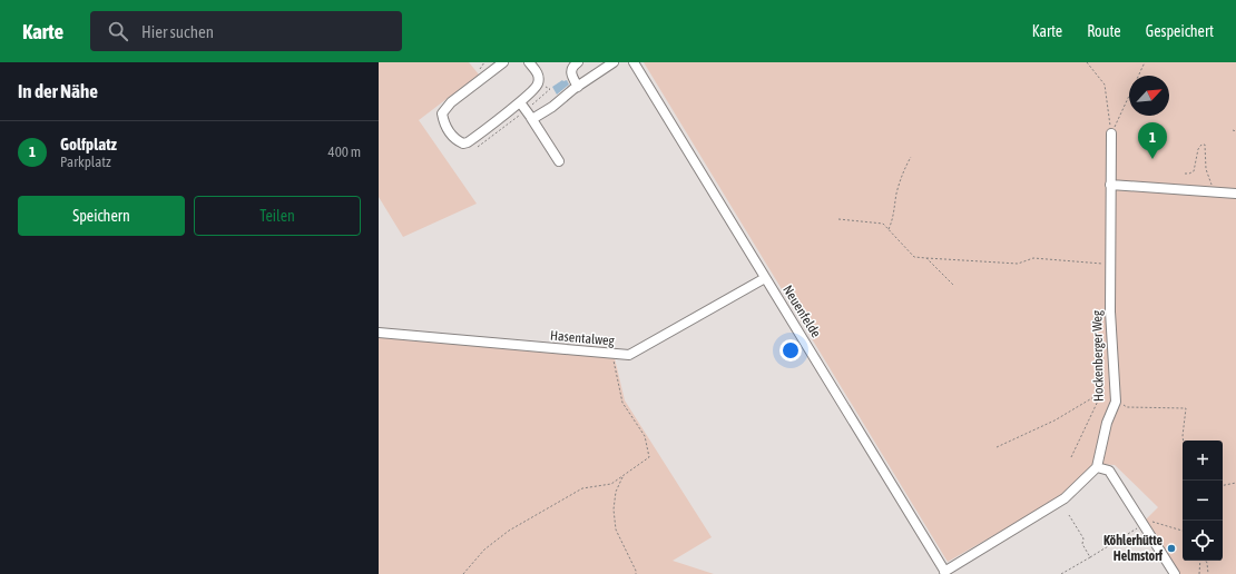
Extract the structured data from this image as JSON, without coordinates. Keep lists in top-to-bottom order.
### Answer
{
  "streets": {
    "street": ["Neuenfelde", "Hasentalweg", "Hockenberger Weg"]
  },
  "crossings": [
    ["Neuenfelde", "Hasentalweg"]
  ],
  "places": ["Köhlerhütte Helmstorf"],
  "north": "top right",
  "page": {
    "header": "Karte",
    "search": "Hier suchen",
    "nav": ["Karte", "Route", "Gespeichert"],
    "heading": "In der Nähe",
    "list": [
      {
        "mark": "1",
        "name": "Golfplatz",
        "note": "Parkplatz",
        "value": "400 m"
      }
    ],
    "pins": "1",
    "buttons": ["Speichern", "Teilen"],
    "map_buttons": ["+", "−"]
  }
}
